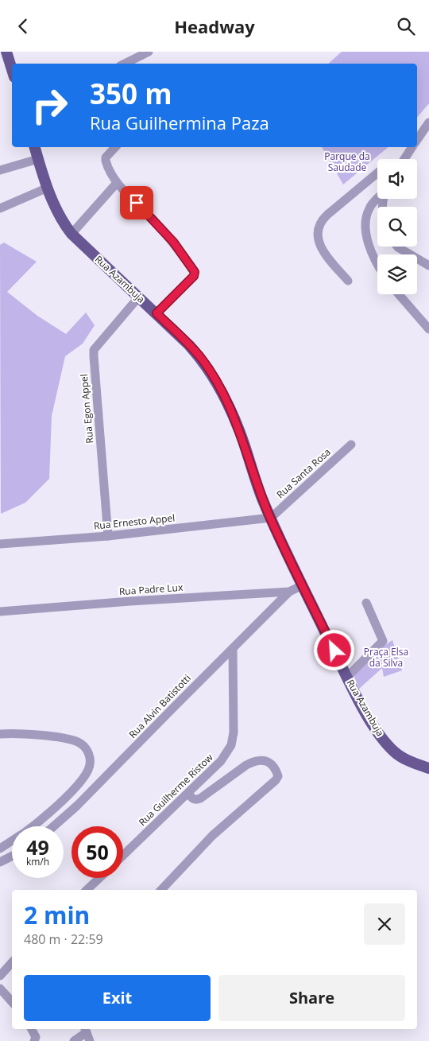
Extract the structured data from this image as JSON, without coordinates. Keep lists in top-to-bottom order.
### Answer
{
  "streets": {
    "main road": ["Rua Azambuja"],
    "street": [
      "Rua Egon Appel",
      "Rua Santa Rosa",
      "Rua Ernesto Appel",
      "Rua Padre Lux",
      "Rua Alvin Batistotti",
      "Rua Guilherme Ristow"
    ]
  },
  "crossings": [
    ["Rua Azambuja", "Rua Egon Appel"],
    ["Rua Azambuja", "Rua Santa Rosa"],
    ["Rua Azambuja", "Rua Ernesto Appel"],
    ["Rua Azambuja", "Rua Padre Lux"],
    ["Rua Egon Appel", "Rua Ernesto Appel"],
    ["Rua Santa Rosa", "Rua Ernesto Appel"],
    ["Rua Padre Lux", "Rua Alvin Batistotti"],
    ["Rua Alvin Batistotti", "Rua Guilherme Ristow"]
  ],
  "parks": ["Parque da Saudade", "Praça Elsa da Silva"],
  "page": {
    "header": "Headway",
    "turn": ["350 m", "Rua Guilhermina Paza"],
    "speed": "49 km/h",
    "limit": "50",
    "heading": ["2 min", "480 m · 22:59"],
    "buttons": ["Exit", "Share"]
  }
}
